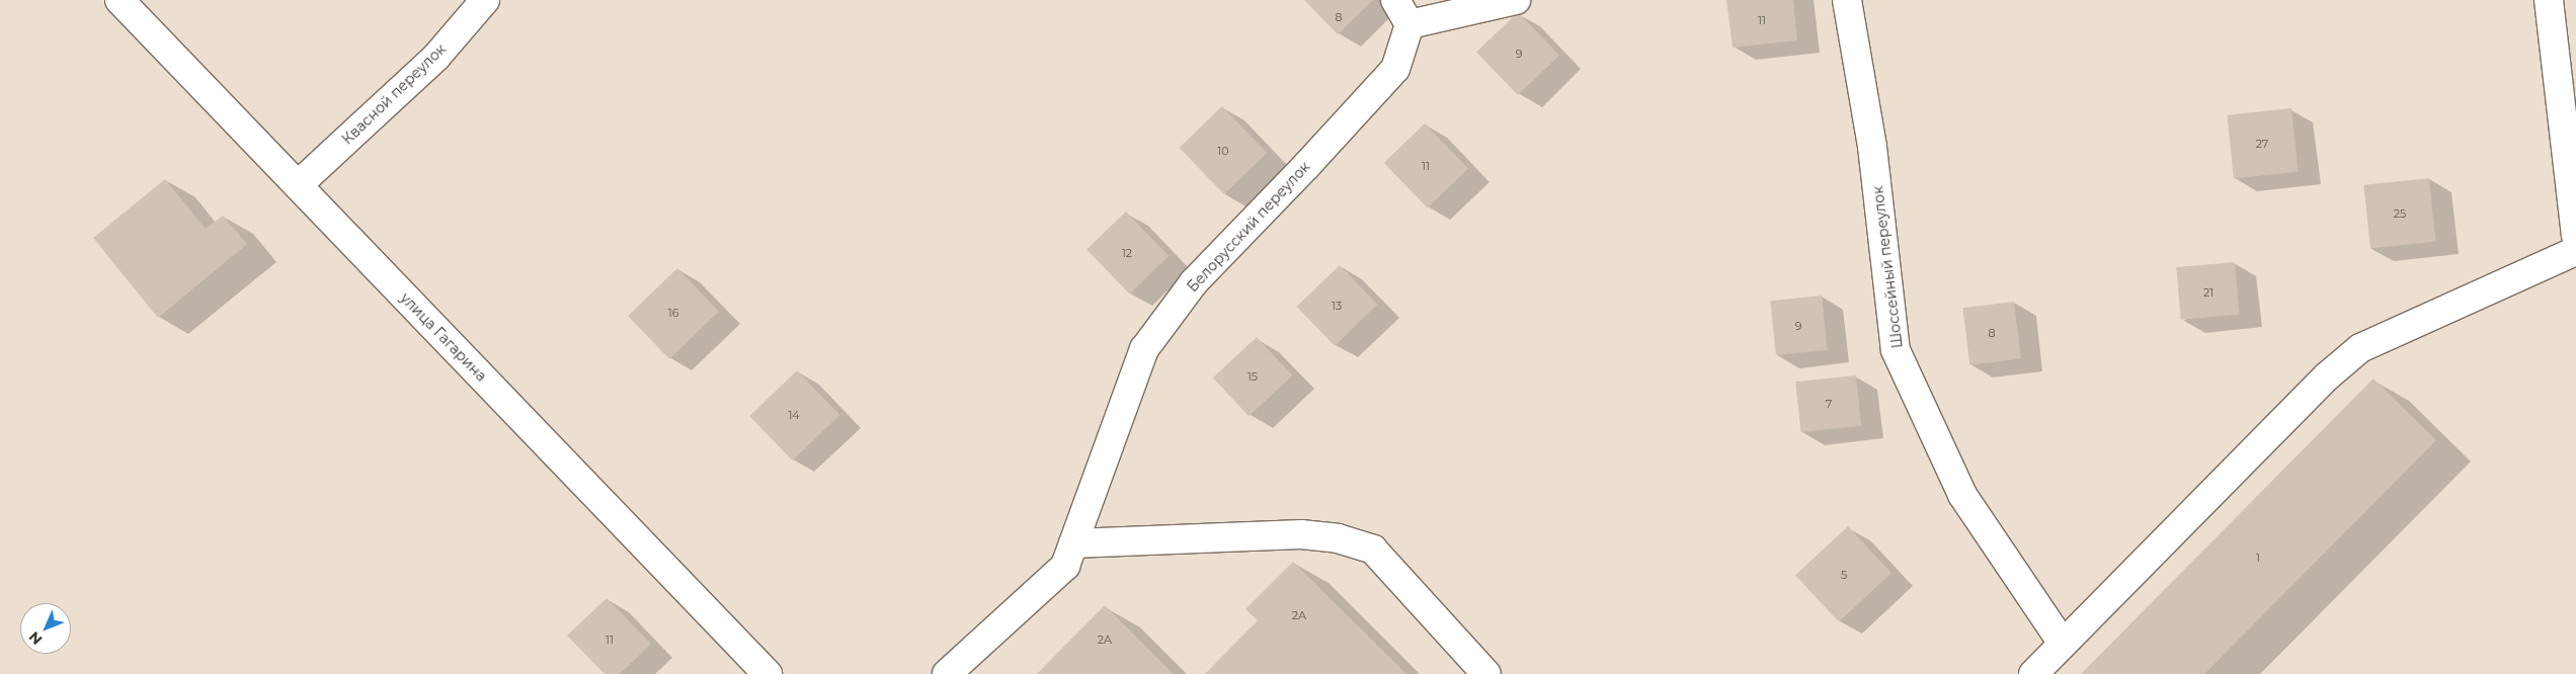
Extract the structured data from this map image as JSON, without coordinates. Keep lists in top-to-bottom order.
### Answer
{
  "streets": {
    "street": [
      "Квасной переулок",
      "Белорусский переулок",
      "Шоссейный переулок",
      "улица Гагарина"
    ]
  },
  "crossings": [
    ["Квасной переулок", "улица Гагарина"]
  ],
  "house_numbers": [
    "8",
    "11",
    "9",
    "27",
    "10",
    "11",
    "25",
    "12",
    "21",
    "13",
    "16",
    "9",
    "8",
    "15",
    "7",
    "14",
    "1",
    "5",
    "2А",
    "11",
    "2А"
  ],
  "north": "bottom left"
}
